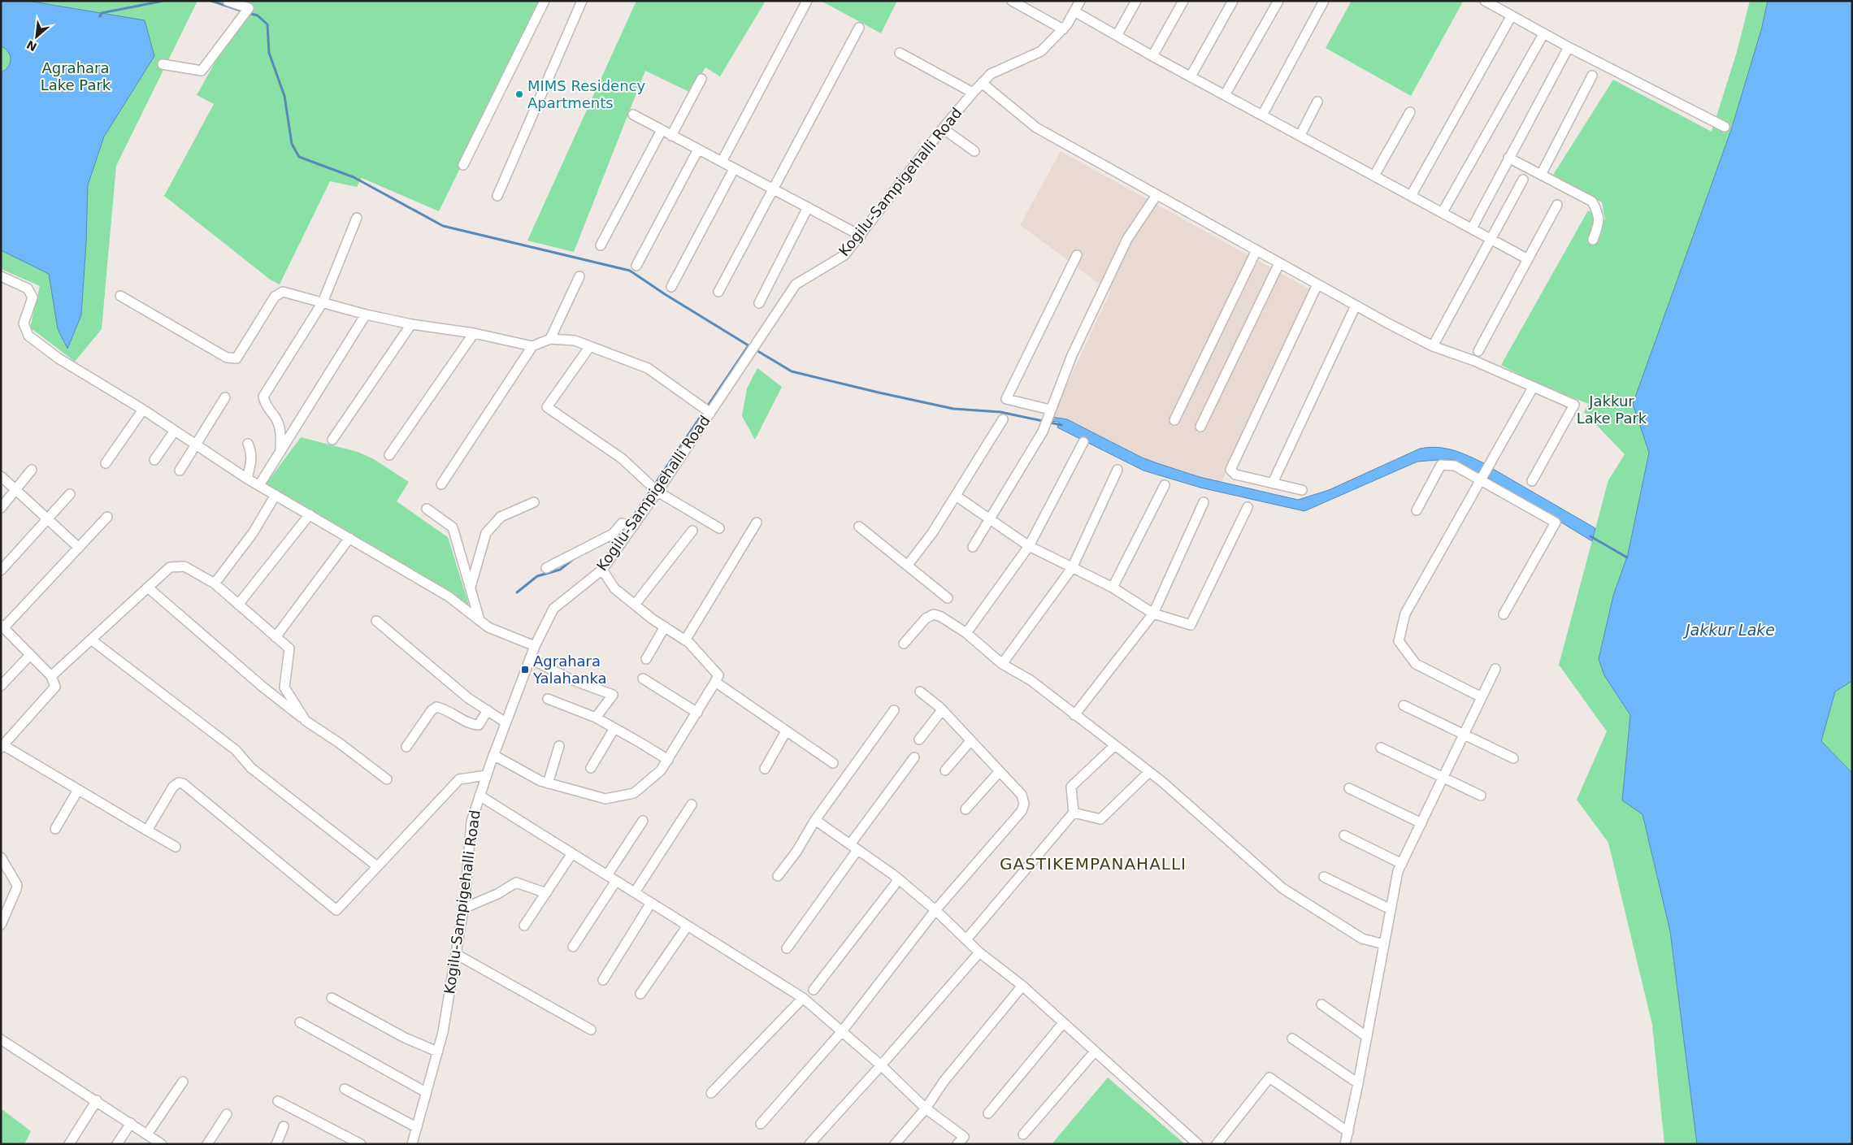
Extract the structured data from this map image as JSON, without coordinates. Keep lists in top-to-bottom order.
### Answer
{
  "streets": {
    "street": ["Kogilu-Sampigehalli Road"]
  },
  "districts": ["GASTIKEMPANAHALLI"],
  "water": ["Jakkur Lake"],
  "parks": ["Agrahara Lake Park", "Jakkur Lake Park"],
  "places": {
    "other": ["MIMS Residency Apartments"],
    "transit": ["Agrahara Yalahanka"]
  },
  "north": "bottom left"
}
